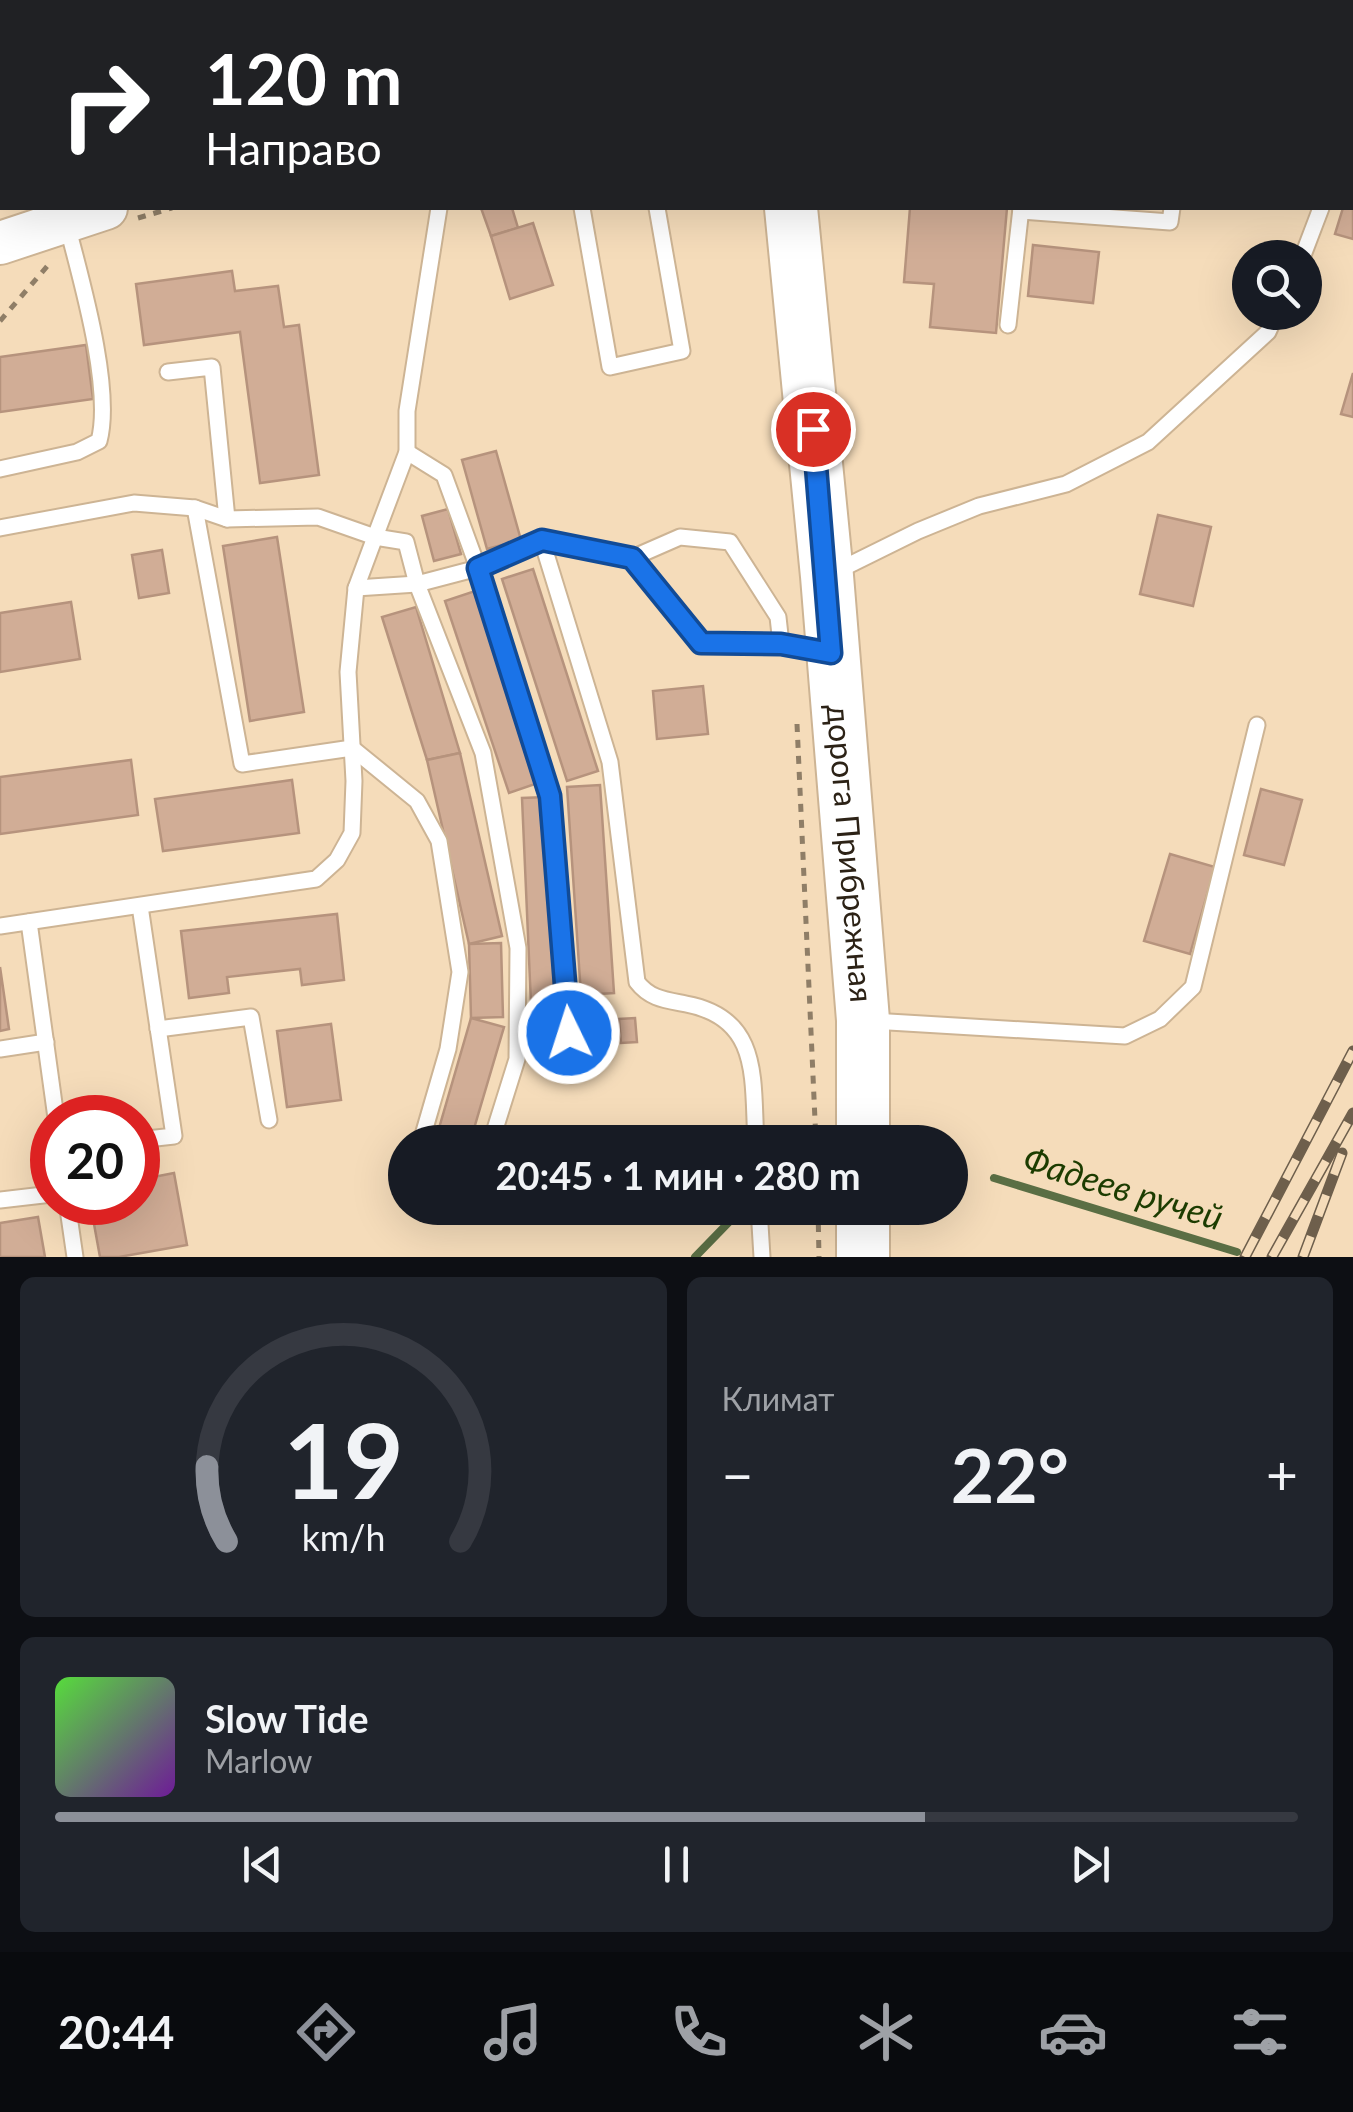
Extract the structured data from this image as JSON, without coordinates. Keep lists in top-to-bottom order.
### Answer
{
  "streets": {
    "highway": ["дорога Прибрежная"]
  },
  "water": ["Фадеев ручей"],
  "page": {
    "turn": ["120 m", "Направо"],
    "limit": "20",
    "trip": "20:45 · 1 мин · 280 m",
    "tile": "Климат",
    "heat": ["−", "22°", "+"],
    "song": ["Slow Tide", "Marlow"],
    "tabs": "20:44",
    "gauge": ["19", "km/h"]
  }
}
